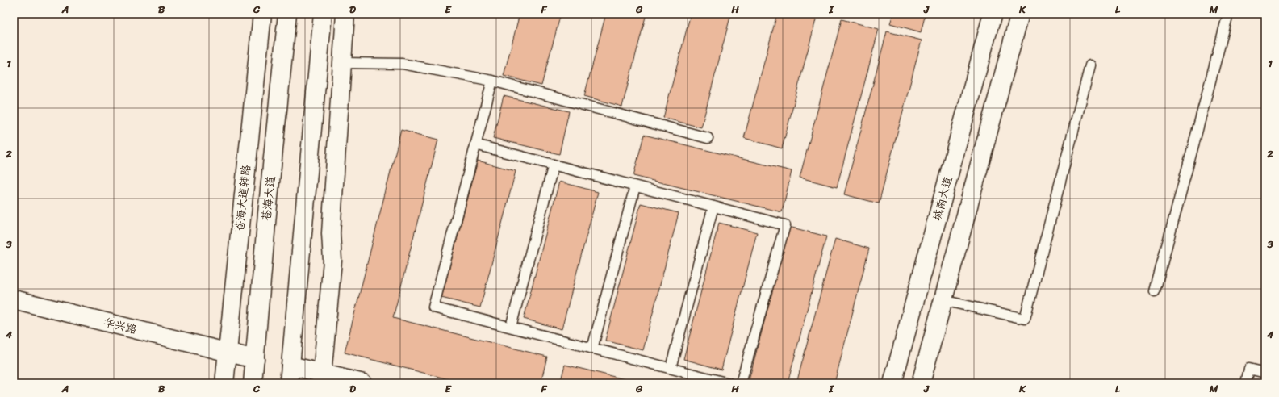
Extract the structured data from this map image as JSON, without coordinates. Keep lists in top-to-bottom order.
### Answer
{
  "streets": {
    "main road": [
      "苍海大道辅路",
      "苍海大道",
      "城南大道",
      "华兴路"
    ]
  },
  "crossings": [
    ["苍海大道辅路", "华兴路"],
    ["苍海大道", "华兴路"]
  ],
  "grid": {
    "columns": [
      "A",
      "B",
      "C",
      "D",
      "E",
      "F",
      "G",
      "H",
      "I",
      "J",
      "K",
      "L",
      "M"
    ],
    "rows": [
      "1",
      "2",
      "3",
      "4"
    ]
  }
}
